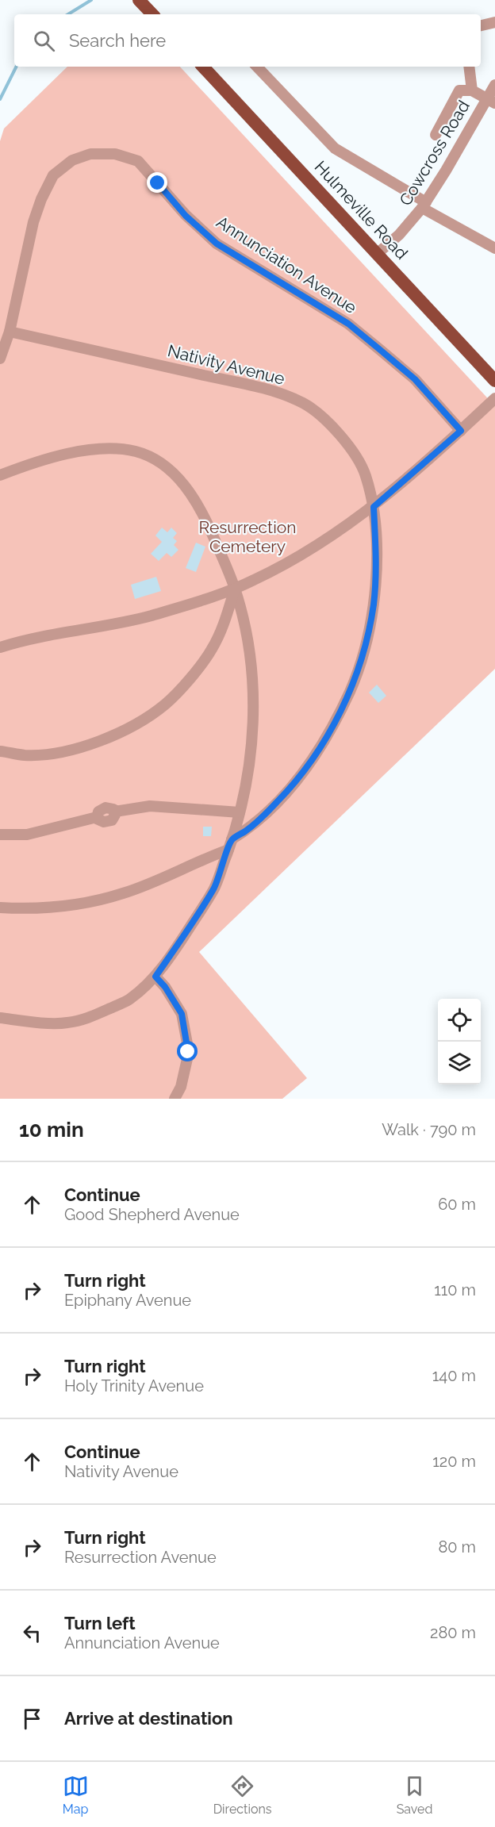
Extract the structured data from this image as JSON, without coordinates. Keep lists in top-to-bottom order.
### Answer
{
  "streets": {
    "main road": ["Hulmeville Road"],
    "street": ["Cowcross Road", "Annunciation Avenue", "Nativity Avenue"]
  },
  "crossings": [
    ["Cowcross Road", "Hulmeville Road"],
    ["Annunciation Avenue", "Nativity Avenue"]
  ],
  "parks": ["Resurrection Cemetery"],
  "page": {
    "search": "Search here",
    "heading": ["10 min", "Walk · 790 m"],
    "list": [
      ["Continue", "Good Shepherd Avenue", "60 m"],
      ["Turn right", "Epiphany Avenue", "110 m"],
      ["Turn right", "Holy Trinity Avenue", "140 m"],
      ["Continue", "Nativity Avenue", "120 m"],
      ["Turn right", "Resurrection Avenue", "80 m"],
      ["Turn left", "Annunciation Avenue", "280 m"],
      "Arrive at destination"
    ],
    "nav": ["Map", "Directions", "Saved"]
  }
}
